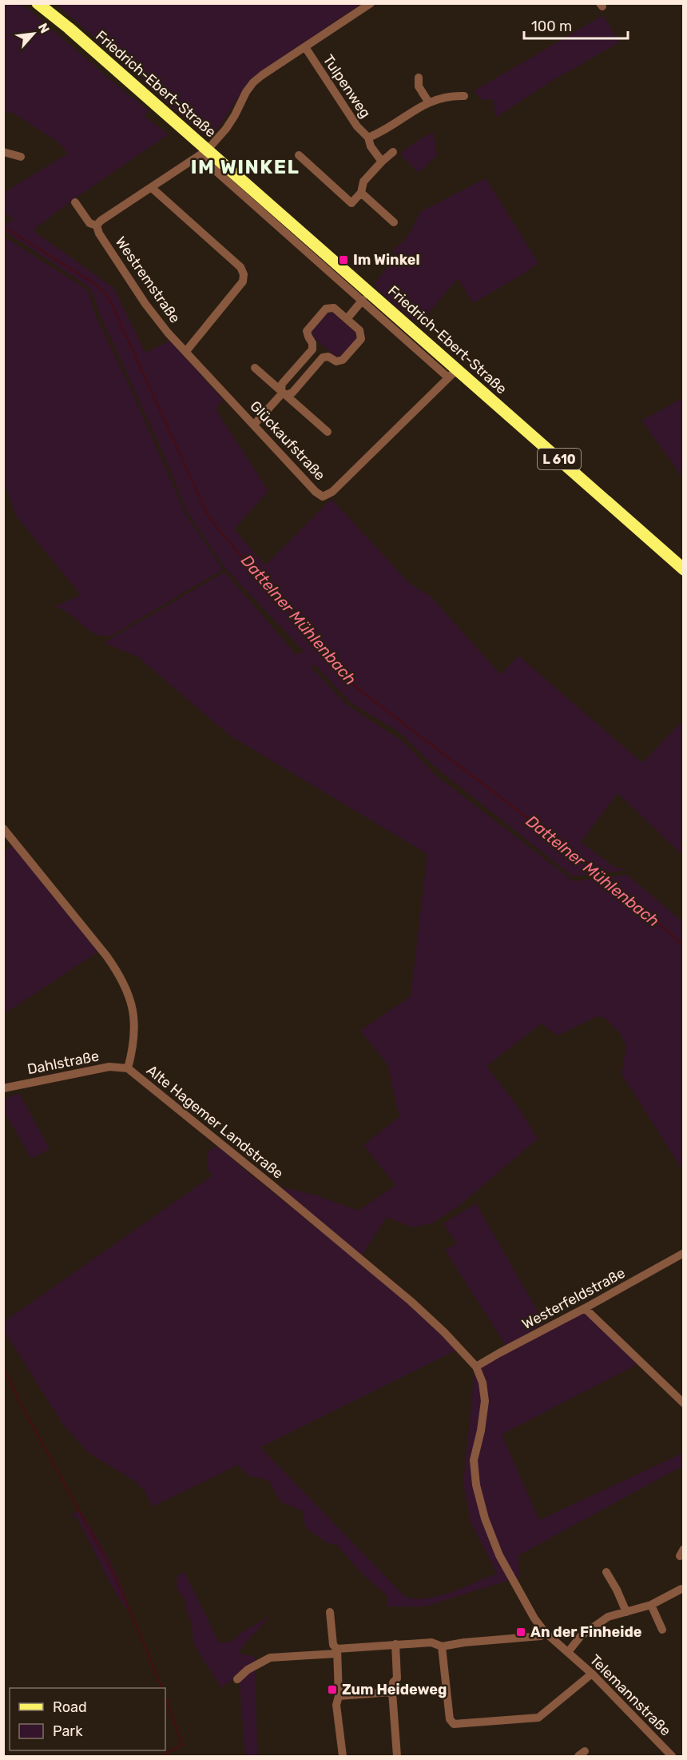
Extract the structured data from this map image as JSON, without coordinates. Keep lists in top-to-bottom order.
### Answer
{
  "streets": {
    "main road": ["Friedrich-Ebert-Straße", "L 610"],
    "street": [
      "Tulpenweg",
      "Westremstraße",
      "Glückaufstraße",
      "Dahlstraße",
      "Alte Hagemer Landstraße",
      "Westerfeldstraße",
      "Telemannstraße"
    ]
  },
  "crossings": [
    ["Friedrich-Ebert-Straße", "Glückaufstraße"],
    ["Westremstraße", "Glückaufstraße"],
    ["Dahlstraße", "Alte Hagemer Landstraße"],
    ["Alte Hagemer Landstraße", "Westerfeldstraße"],
    ["Alte Hagemer Landstraße", "Telemannstraße"],
    ["Westerfeldstraße", "Telemannstraße"]
  ],
  "districts": ["IM WINKEL"],
  "water": ["Dattelner Mühlenbach"],
  "places": {
    "transit": ["Im Winkel", "An der Finheide", "Zum Heideweg"]
  },
  "legend": ["Road", "Park"],
  "scale_bar": "100 m",
  "north": "top right"
}
